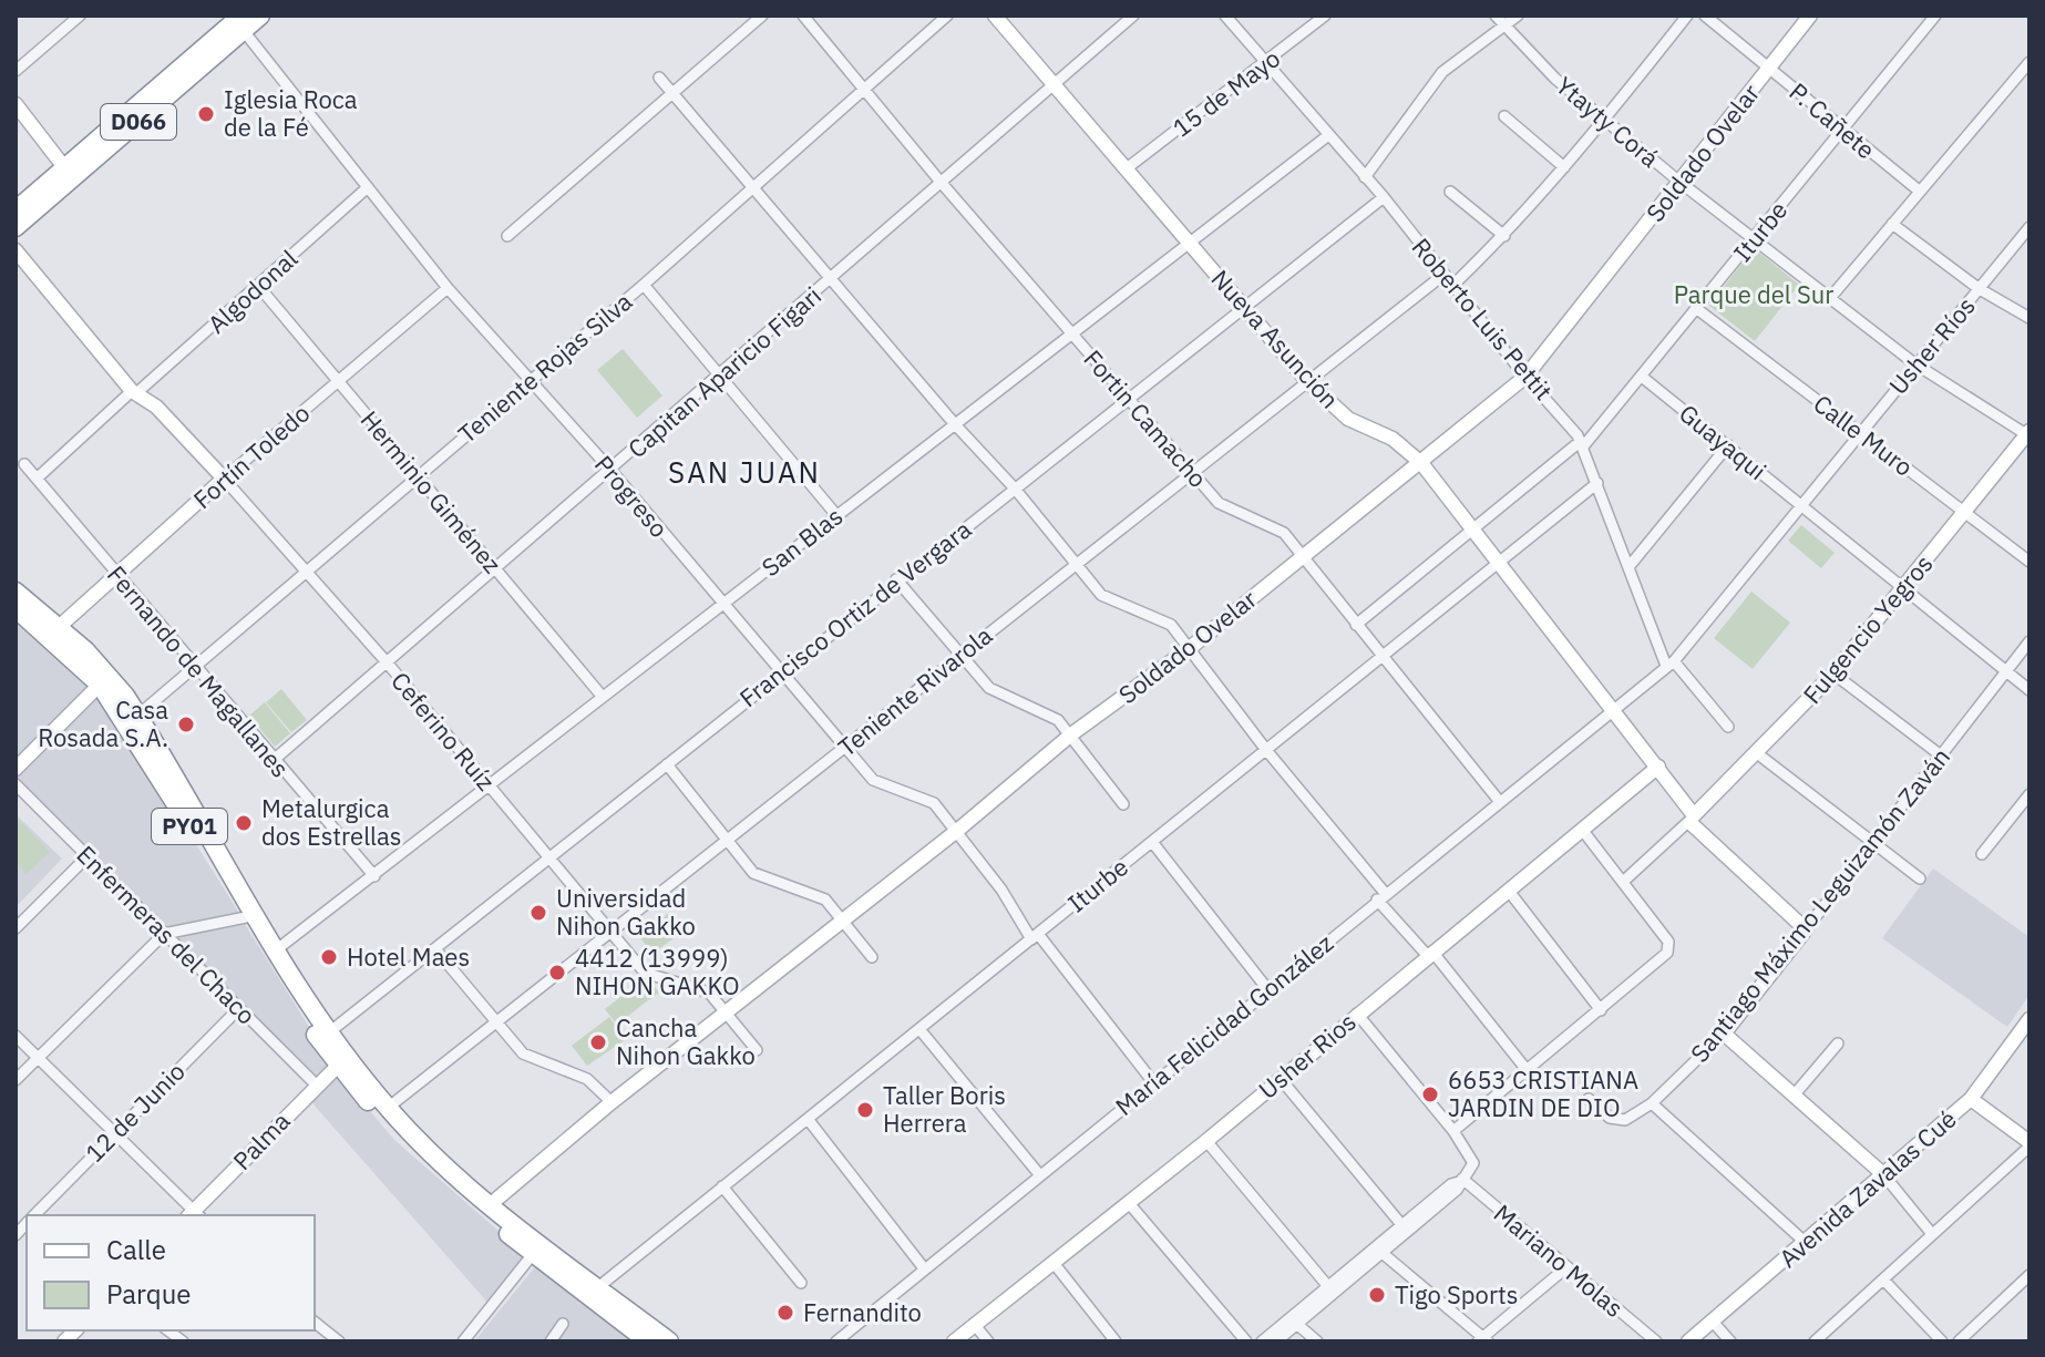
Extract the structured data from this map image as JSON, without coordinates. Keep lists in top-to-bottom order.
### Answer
{
  "streets": {
    "highway": ["D066", "PY01"],
    "street": [
      "15 de Mayo",
      "P. Cañete",
      "Ytayty Corá",
      "Soldado Ovelar",
      "Iturbe",
      "Algodonal",
      "Roberto Luis Pettit",
      "Nueva Asunción",
      "Usher Ríos",
      "Teniente Rojas Silva",
      "Capitan Aparicio Figari",
      "Fortin Camacho",
      "Calle Muro",
      "Guayaqui",
      "Fortín Toledo",
      "Herminio Giménez",
      "Progreso",
      "San Blas",
      "Francisco Ortiz de Vergara",
      "Fulgencio Yegros",
      "Fernando de Magallanes",
      "Teniente Rivarola",
      "Ceferino Ruíz",
      "Santiago Máximo Leguizamón Zaván",
      "Enfermeras del Chaco",
      "María Felicidad González",
      "Usher Rios",
      "12 de Junio",
      "Palma",
      "Avenida Zavalas Cué",
      "Mariano Molas"
    ]
  },
  "crossings": [
    ["15 de Mayo", "Roberto Luis Pettit"],
    ["15 de Mayo", "Nueva Asunción"],
    ["P. Cañete", "Soldado Ovelar"],
    ["P. Cañete", "Iturbe"],
    ["D066", "Progreso"],
    ["Ytayty Corá", "Soldado Ovelar"],
    ["Ytayty Corá", "Iturbe"],
    ["Ytayty Corá", "Usher Ríos"],
    ["Ytayty Corá", "Fulgencio Yegros"],
    ["Soldado Ovelar", "Roberto Luis Pettit"],
    ["Soldado Ovelar", "Nueva Asunción"],
    ["Soldado Ovelar", "Fortin Camacho"],
    ["Soldado Ovelar", "Progreso"],
    ["Soldado Ovelar", "Ceferino Ruíz"],
    ["Soldado Ovelar", "PY01"],
    ["Iturbe", "Roberto Luis Pettit"],
    ["Iturbe", "Nueva Asunción"],
    ["Iturbe", "Fortin Camacho"],
    ["Iturbe", "Calle Muro"],
    ["Iturbe", "Guayaqui"],
    ["Iturbe", "Progreso"],
    ["Iturbe", "PY01"],
    ["Algodonal", "Herminio Giménez"],
    ["Algodonal", "Progreso"],
    ["Algodonal", "Fernando de Magallanes"],
    ["Algodonal", "Ceferino Ruíz"],
    ["Roberto Luis Pettit", "San Blas"],
    ["Roberto Luis Pettit", "Francisco Ortiz de Vergara"],
    ["Roberto Luis Pettit", "Teniente Rivarola"],
    ["Nueva Asunción", "Capitan Aparicio Figari"],
    ["Nueva Asunción", "San Blas"],
    ["Nueva Asunción", "Francisco Ortiz de Vergara"],
    ["Nueva Asunción", "Fulgencio Yegros"],
    ["Nueva Asunción", "Teniente Rivarola"],
    ["Nueva Asunción", "Santiago Máximo Leguizamón Zaván"],
    ["Nueva Asunción", "María Felicidad González"],
    ["Nueva Asunción", "Usher Rios"],
    ["Usher Ríos", "Calle Muro"],
    ["Usher Ríos", "Guayaqui"],
    ["Teniente Rojas Silva", "Fortin Camacho"],
    ["Teniente Rojas Silva", "Herminio Giménez"],
    ["Teniente Rojas Silva", "Progreso"],
    ["Teniente Rojas Silva", "Fernando de Magallanes"],
    ["Teniente Rojas Silva", "Ceferino Ruíz"],
    ["Teniente Rojas Silva", "PY01"],
    ["Capitan Aparicio Figari", "Fortin Camacho"],
    ["Capitan Aparicio Figari", "Herminio Giménez"],
    ["Capitan Aparicio Figari", "Progreso"],
    ["Capitan Aparicio Figari", "Fernando de Magallanes"],
    ["Capitan Aparicio Figari", "Ceferino Ruíz"],
    ["Fortin Camacho", "San Blas"],
    ["Fortin Camacho", "Francisco Ortiz de Vergara"],
    ["Fortin Camacho", "Teniente Rivarola"],
    ["Fortin Camacho", "María Felicidad González"],
    ["Calle Muro", "Fulgencio Yegros"],
    ["Guayaqui", "Fulgencio Yegros"],
    ["Guayaqui", "Santiago Máximo Leguizamón Zaván"],
    ["Fortín Toledo", "Herminio Giménez"],
    ["Fortín Toledo", "Progreso"],
    ["Fortín Toledo", "Fernando de Magallanes"],
    ["Fortín Toledo", "Ceferino Ruíz"],
    ["Fortín Toledo", "PY01"],
    ["Herminio Giménez", "San Blas"],
    ["Progreso", "San Blas"],
    ["Progreso", "Francisco Ortiz de Vergara"],
    ["Progreso", "Teniente Rivarola"],
    ["Progreso", "María Felicidad González"],
    ["San Blas", "Fernando de Magallanes"],
    ["San Blas", "Ceferino Ruíz"],
    ["San Blas", "PY01"],
    ["Francisco Ortiz de Vergara", "Ceferino Ruíz"],
    ["Francisco Ortiz de Vergara", "PY01"],
    ["Teniente Rivarola", "Ceferino Ruíz"],
    ["Teniente Rivarola", "PY01"],
    ["PY01", "Palma"],
    ["Enfermeras del Chaco", "12 de Junio"],
    ["Enfermeras del Chaco", "Palma"]
  ],
  "districts": ["SAN JUAN"],
  "parks": ["Parque del Sur"],
  "places": [
    "Iglesia Roca de la Fé",
    "Casa Rosada S.A.",
    "Metalurgica dos Estrellas",
    "Universidad Nihon Gakko",
    "Hotel Maes",
    "4412 (13999) NIHON GAKKO",
    "Cancha Nihon Gakko",
    "6653 CRISTIANA JARDIN DE DIO",
    "Taller Boris Herrera",
    "Tigo Sports",
    "Fernandito"
  ],
  "legend": ["Calle", "Parque"]
}
